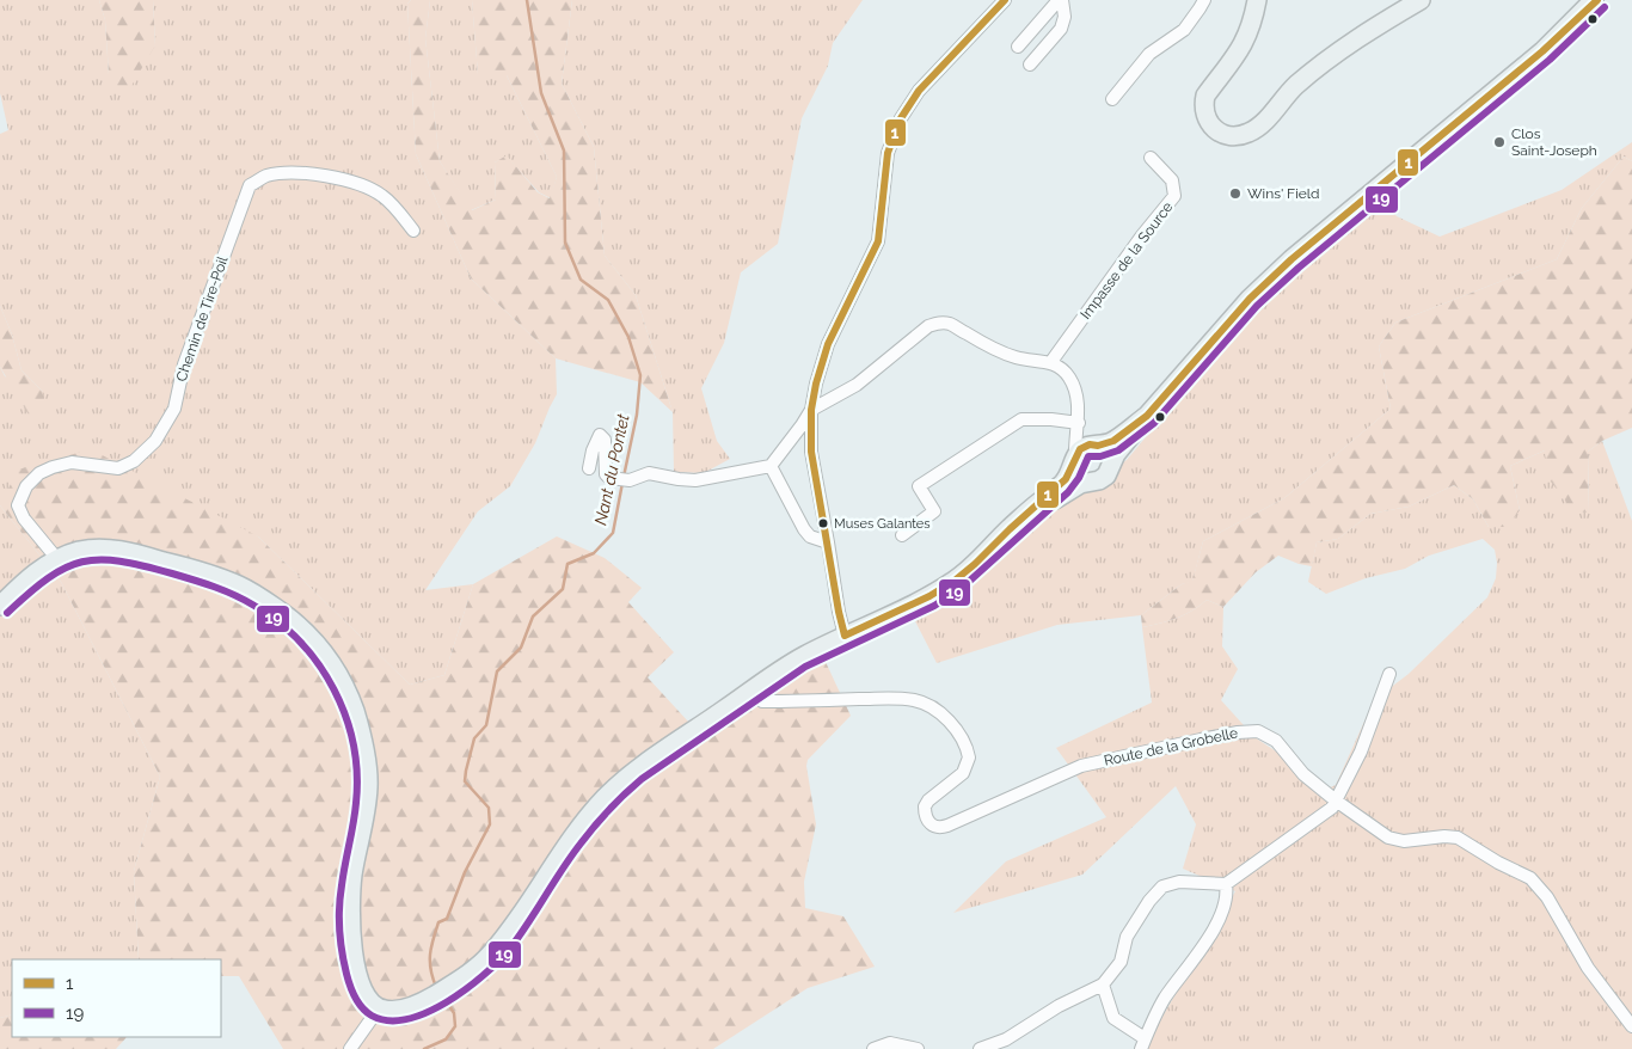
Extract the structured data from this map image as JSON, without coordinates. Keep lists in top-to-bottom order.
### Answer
{
  "streets": {
    "street": ["Impasse de la Source", "Chemin de Tire-Poil", "Route de la Grobelle"]
  },
  "water": ["Nant du Pontet"],
  "places": ["Clos Saint-Joseph", "Wins' Field", "Muses Galantes"],
  "lines": ["transit line 1", "transit line 19"],
  "legend": ["1", "19"]
}
